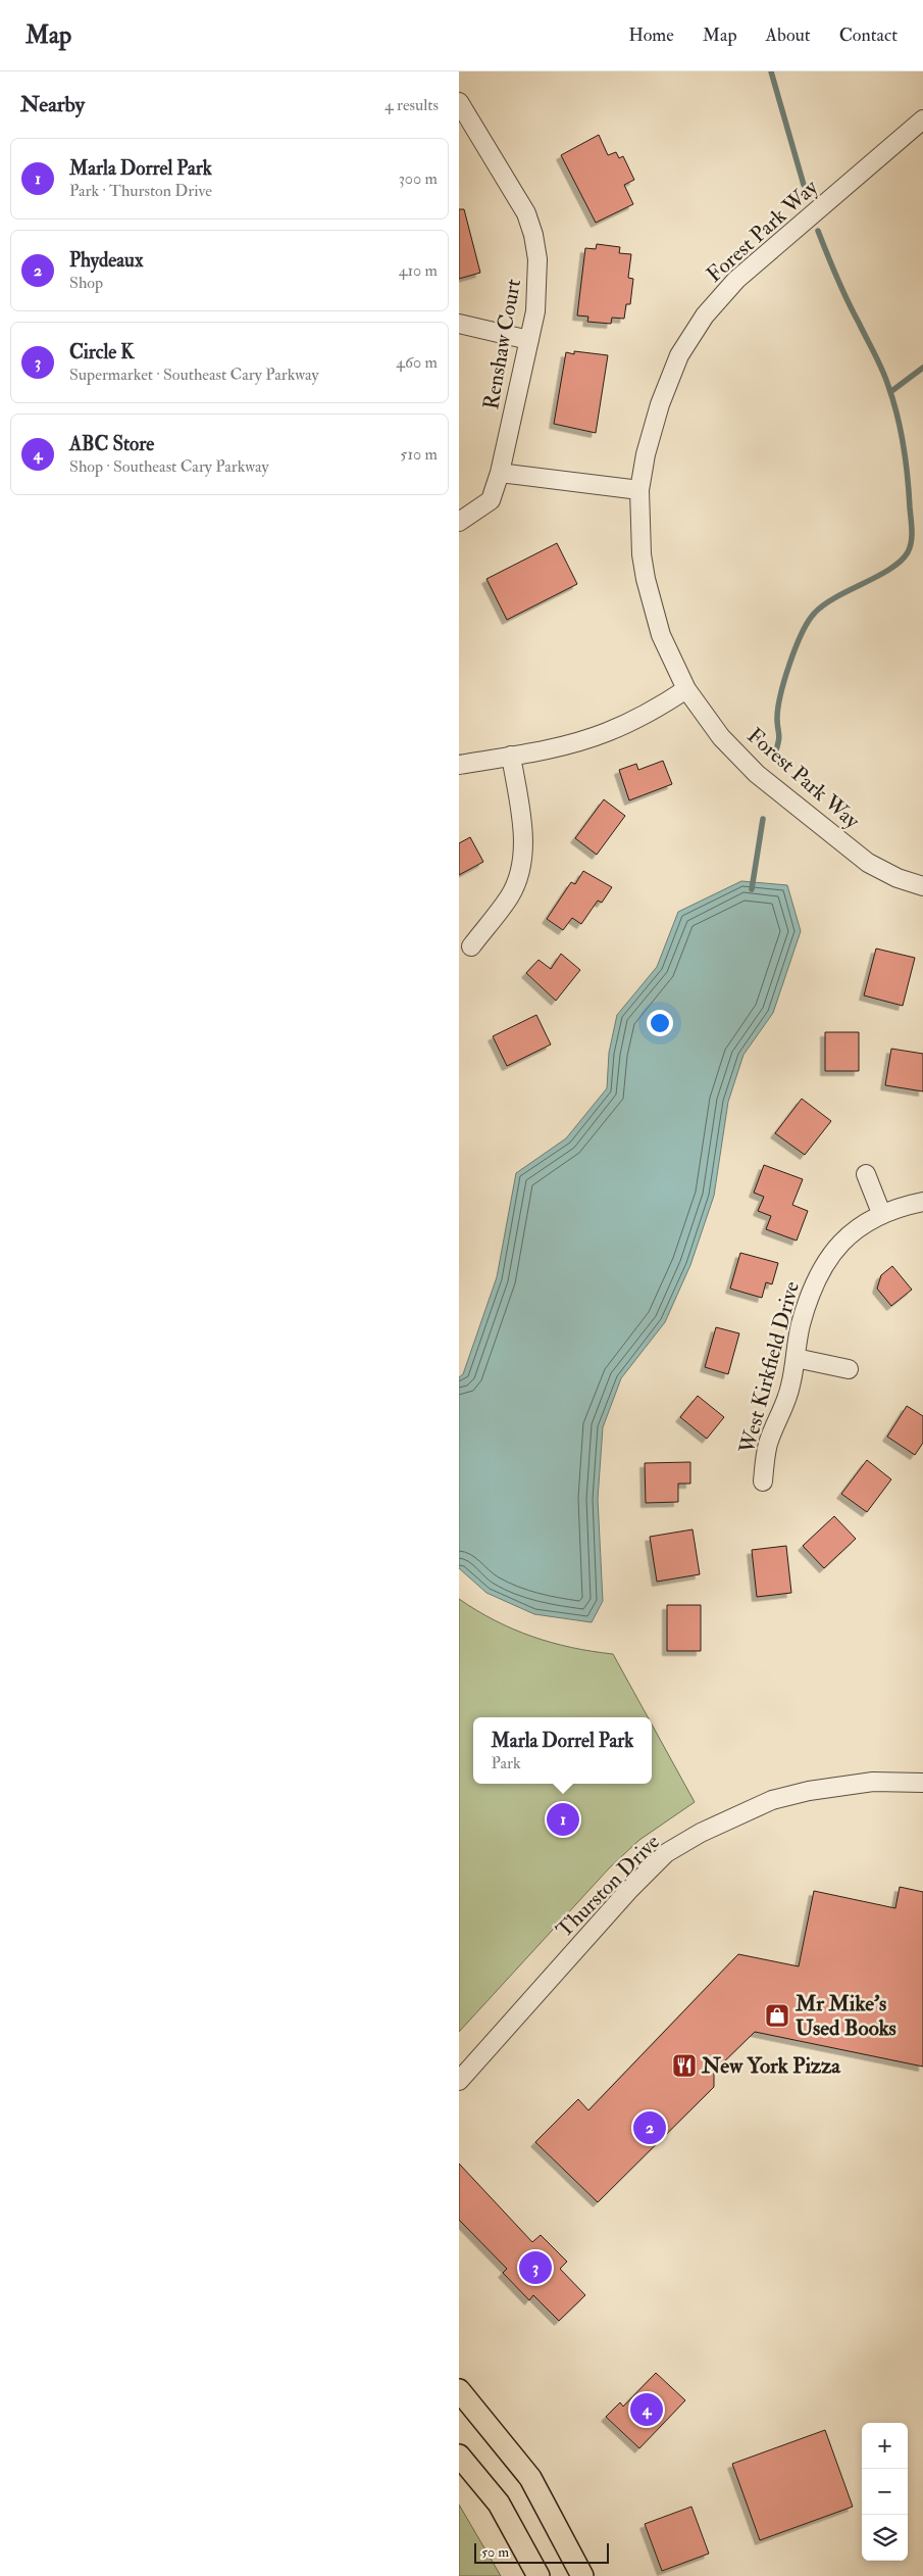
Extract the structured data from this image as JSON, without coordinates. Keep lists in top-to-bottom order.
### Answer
{
  "streets": {
    "street": [
      "Forest Park Way",
      "Renshaw Court",
      "West Kirkfield Drive",
      "Thurston Drive"
    ]
  },
  "places": {
    "shop": ["Mr Mike's Used Books"],
    "restaurant": ["New York Pizza"]
  },
  "scale_bar": "50 m",
  "page": {
    "header": "Map",
    "nav": [
      "Home",
      "Map",
      "About",
      "Contact"
    ],
    "heading": ["Nearby", "4 results"],
    "list": [
      {
        "mark": "1",
        "name": "Marla Dorrel Park",
        "note": "Park · Thurston Drive",
        "value": "300 m"
      },
      {
        "mark": "2",
        "name": "Phydeaux",
        "note": "Shop",
        "value": "410 m"
      },
      {
        "mark": "3",
        "name": "Circle K",
        "note": "Supermarket · Southeast Cary Parkway",
        "value": "460 m"
      },
      {
        "mark": "4",
        "name": "ABC Store",
        "note": "Shop · Southeast Cary Parkway",
        "value": "510 m"
      }
    ],
    "popup": ["Marla Dorrel Park", "Park"],
    "pins": [
      "1",
      "2",
      "3",
      "4"
    ],
    "map_buttons": ["+", "−"],
    "scale": "50 m"
  }
}
